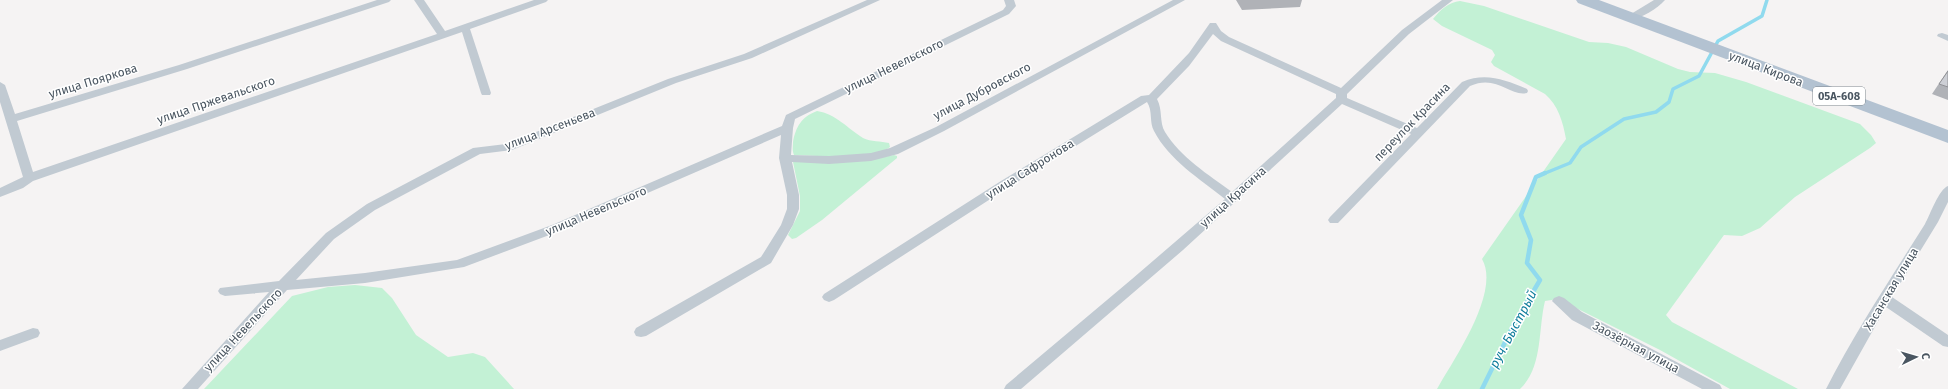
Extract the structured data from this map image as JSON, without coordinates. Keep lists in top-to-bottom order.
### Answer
{
  "streets": {
    "main road": ["улица Кирова", "05А-608"],
    "street": [
      "улица Невельского",
      "улица Пояркова",
      "улица Дубровского",
      "улица Пржевальского",
      "переулок Красина",
      "улица Арсеньева",
      "улица Сафронова",
      "улица Красина",
      "Хасанская улица",
      "Заозёрная улица"
    ]
  },
  "crossings": [
    ["улица Невельского", "улица Арсеньева"],
    ["улица Сафронова", "улица Красина"]
  ],
  "water": ["руч. Быстрый"],
  "north": "right"
}
